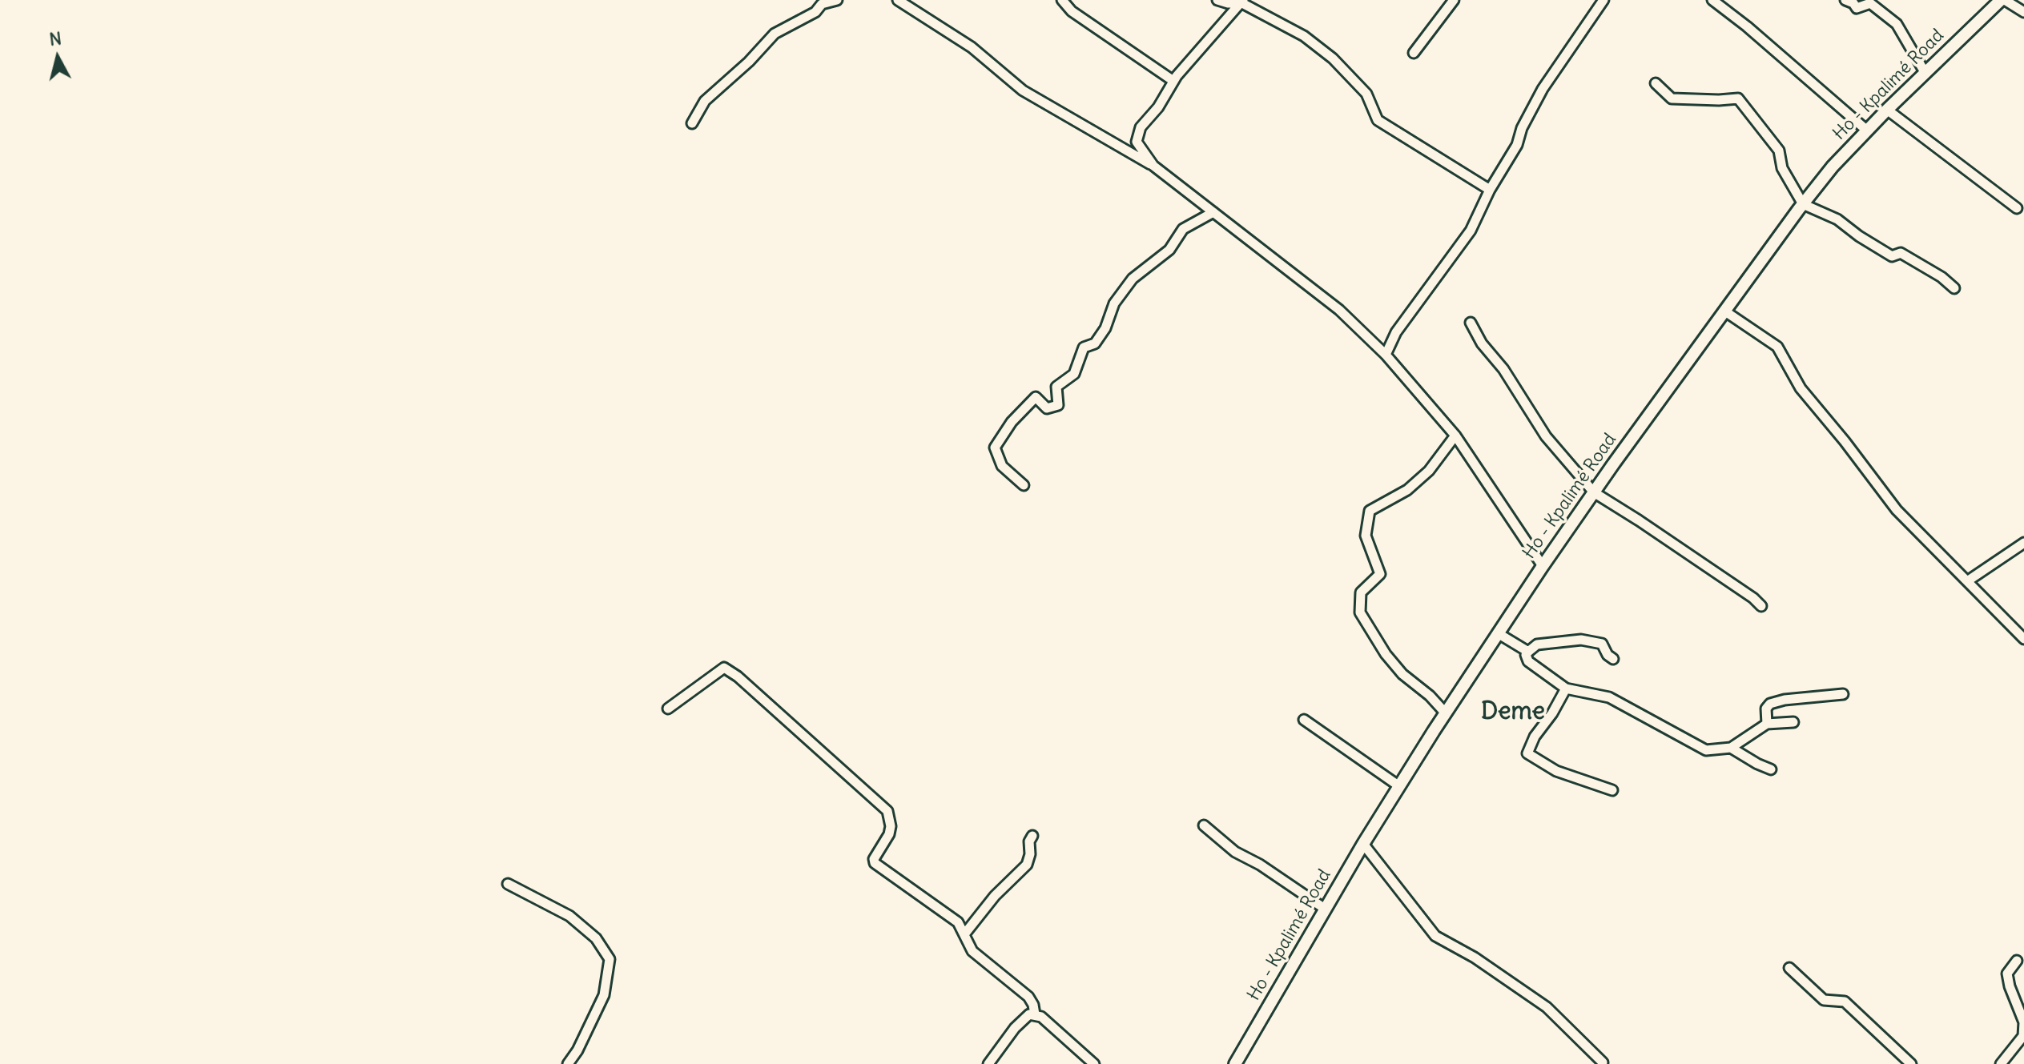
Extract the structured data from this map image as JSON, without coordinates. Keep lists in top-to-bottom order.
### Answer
{
  "streets": {
    "main road": ["Ho - Kpalimé Road"]
  },
  "districts": ["Deme"],
  "north": "top"
}
